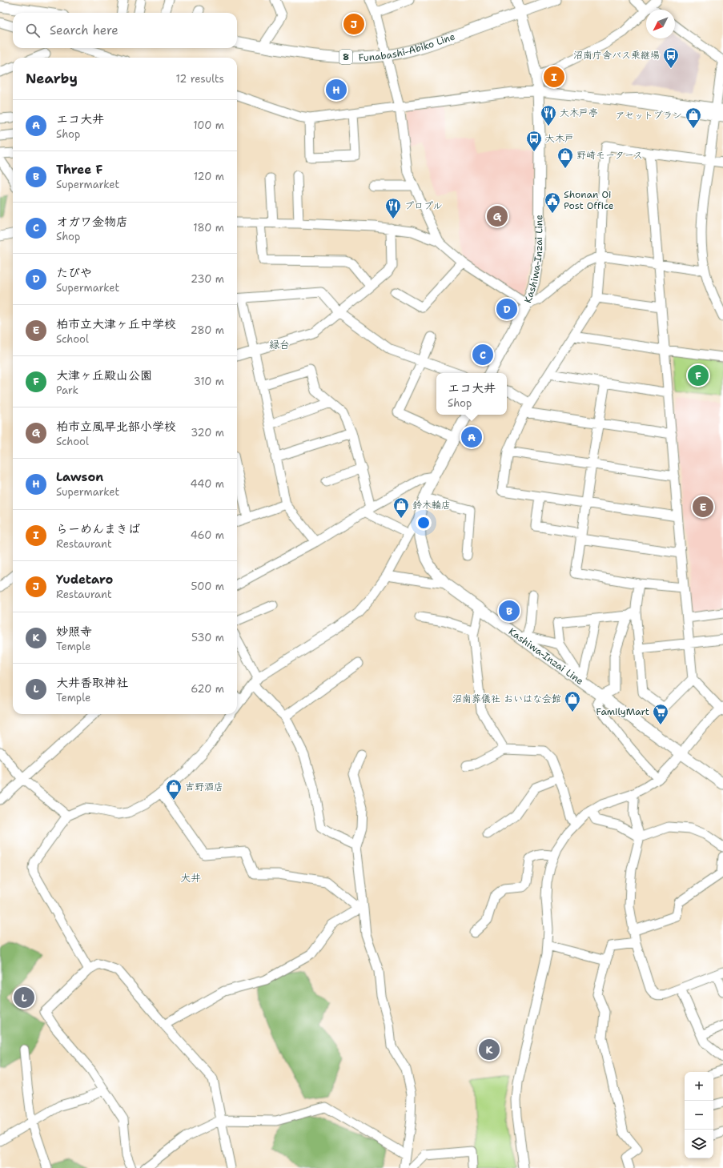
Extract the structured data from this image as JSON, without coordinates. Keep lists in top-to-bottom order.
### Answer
{
  "streets": {
    "main road": ["Funabashi-Abiko Line", "8", "Kashiwa-Inzai Line"]
  },
  "crossings": [
    ["Funabashi-Abiko Line", "Kashiwa-Inzai Line"]
  ],
  "districts": ["緑台", "大井"],
  "places": {
    "bus stop": ["沼南庁舎バス乗継場", "大木戸"],
    "restaurant": ["大木戸亭", "プロプル"],
    "shop": [
      "アセットブラン",
      "野崎モータース",
      "鈴木輪店",
      "沼南葬儀社 おいはな会館",
      "吉野酒店"
    ],
    "public building": ["Shonan Oi Post Office"],
    "supermarket": ["FamilyMart"]
  },
  "north": "bottom left",
  "page": {
    "pins": [
      "J",
      "I",
      "H",
      "G",
      "D",
      "C",
      "F",
      "A",
      "E",
      "B",
      "L",
      "K"
    ],
    "search": "Search here",
    "heading": ["Nearby", "12 results"],
    "list": [
      {
        "mark": "A",
        "name": "エコ大井",
        "note": "Shop",
        "value": "100 m"
      },
      {
        "mark": "B",
        "name": "Three F",
        "note": "Supermarket",
        "value": "120 m"
      },
      {
        "mark": "C",
        "name": "オガワ金物店",
        "note": "Shop",
        "value": "180 m"
      },
      {
        "mark": "D",
        "name": "たびや",
        "note": "Supermarket",
        "value": "230 m"
      },
      {
        "mark": "E",
        "name": "柏市立大津ヶ丘中学校",
        "note": "School",
        "value": "280 m"
      },
      {
        "mark": "F",
        "name": "大津ヶ丘殿山公園",
        "note": "Park",
        "value": "310 m"
      },
      {
        "mark": "G",
        "name": "柏市立風早北部小学校",
        "note": "School",
        "value": "320 m"
      },
      {
        "mark": "H",
        "name": "Lawson",
        "note": "Supermarket",
        "value": "440 m"
      },
      {
        "mark": "I",
        "name": "らーめんまきば",
        "note": "Restaurant",
        "value": "460 m"
      },
      {
        "mark": "J",
        "name": "Yudetaro",
        "note": "Restaurant",
        "value": "500 m"
      },
      {
        "mark": "K",
        "name": "妙照寺",
        "note": "Temple",
        "value": "530 m"
      },
      {
        "mark": "L",
        "name": "大井香取神社",
        "note": "Temple",
        "value": "620 m"
      }
    ],
    "popup": ["エコ大井", "Shop"],
    "map_buttons": ["+", "−"]
  }
}
